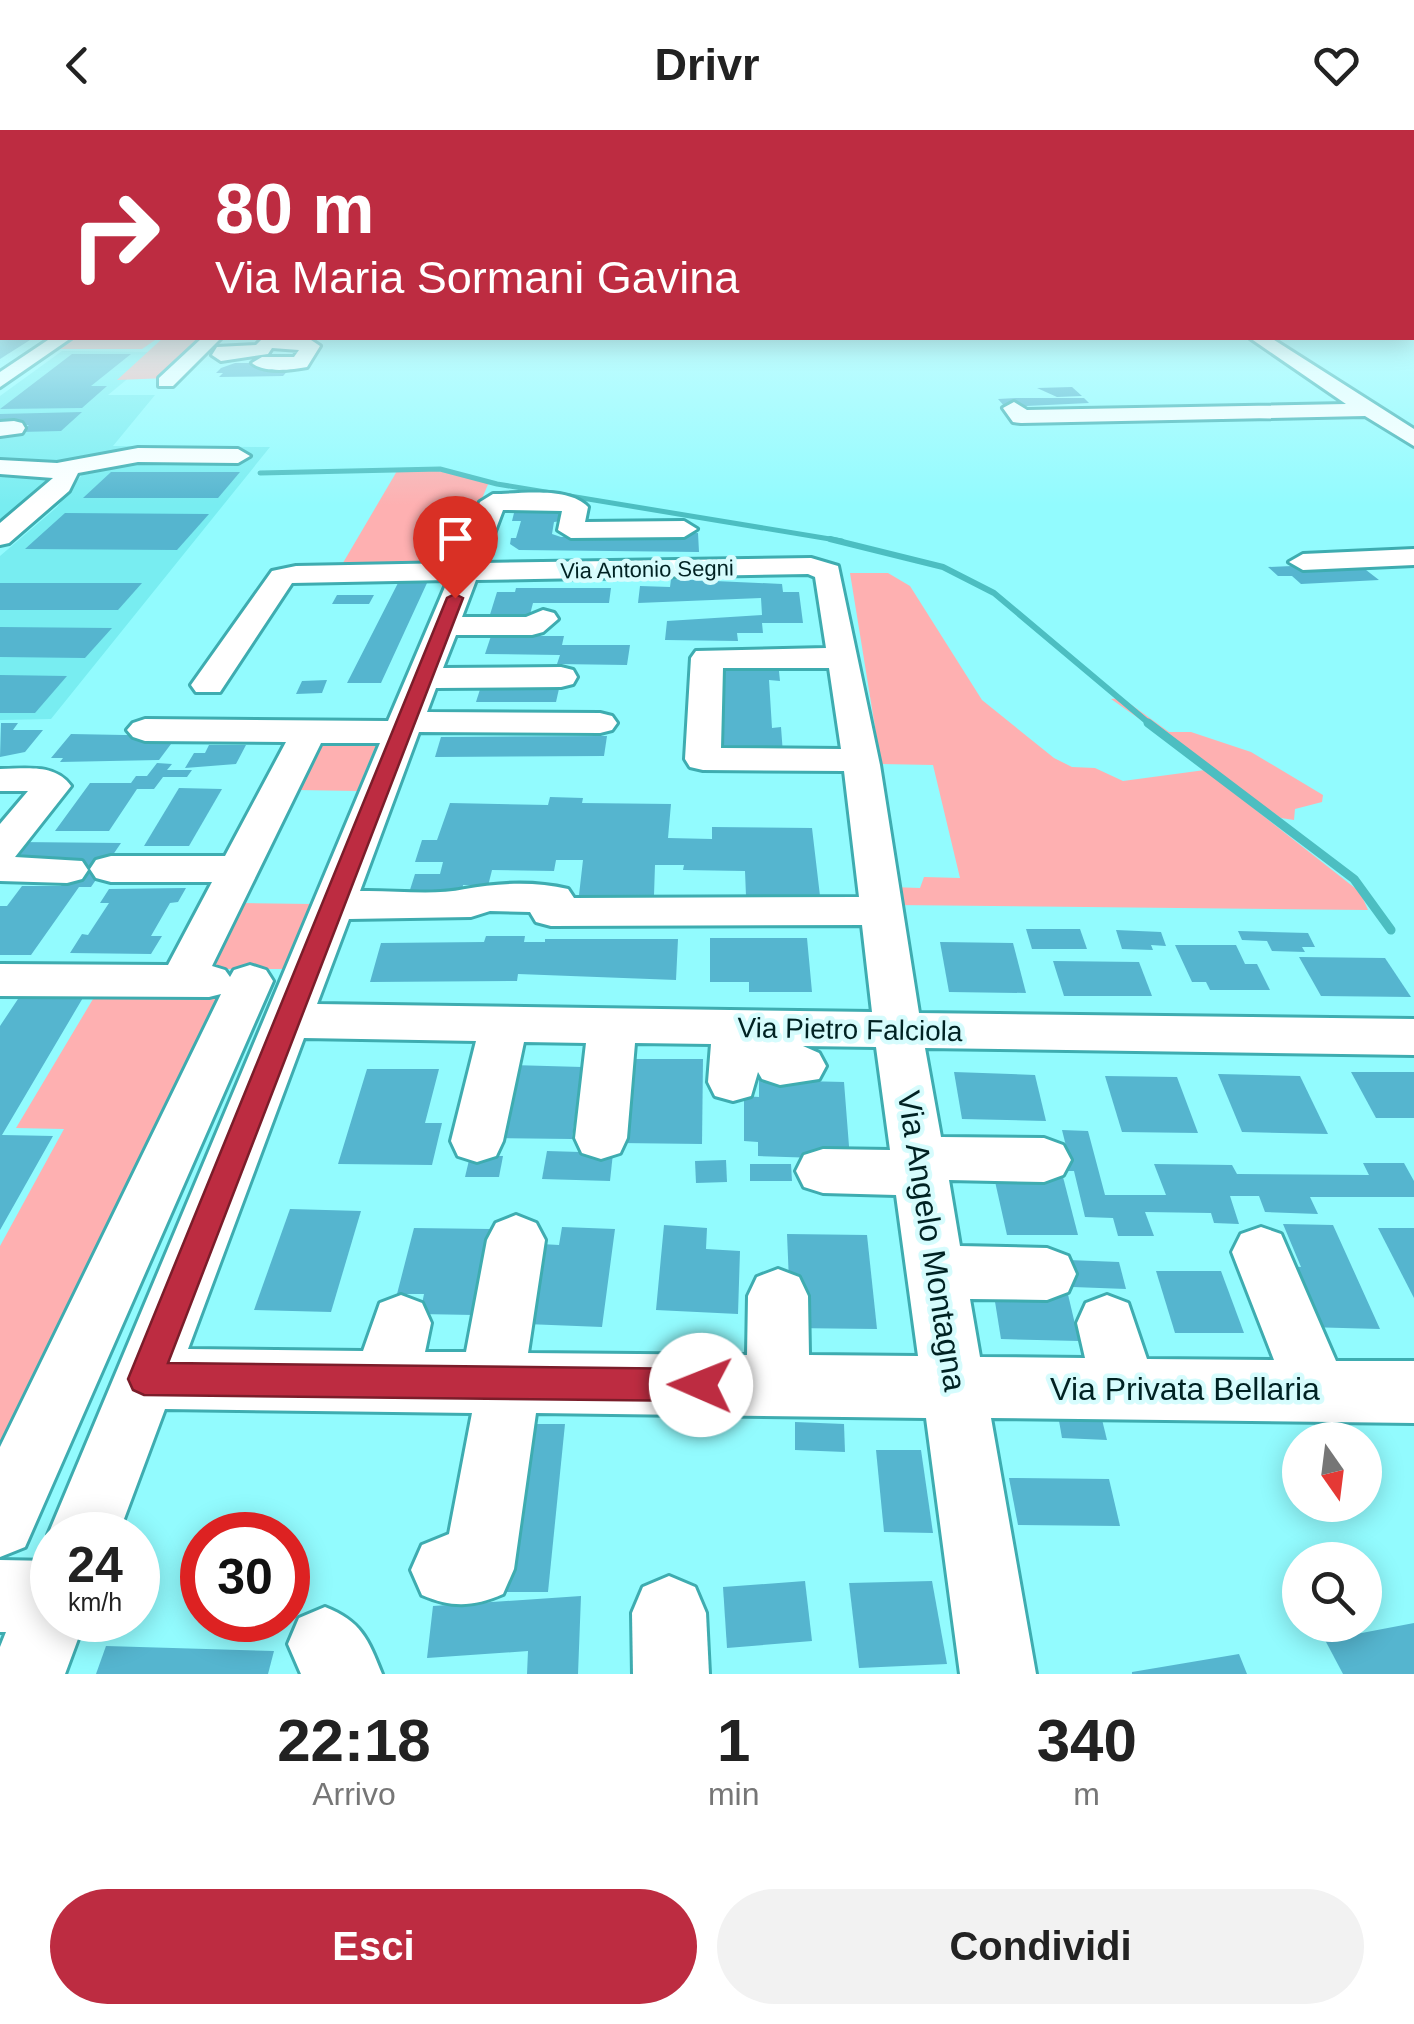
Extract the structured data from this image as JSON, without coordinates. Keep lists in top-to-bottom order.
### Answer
{
  "streets": {
    "street": [
      "Via Antonio Segni",
      "Via Pietro Falciola",
      "Via Angelo Montagna",
      "Via Privata Bellaria"
    ]
  },
  "crossings": [
    ["Via Antonio Segni", "Via Angelo Montagna"],
    ["Via Pietro Falciola", "Via Angelo Montagna"],
    ["Via Angelo Montagna", "Via Privata Bellaria"]
  ],
  "north": "bottom",
  "page": {
    "header": "Drivr",
    "turn": ["80 m", "Via Maria Sormani Gavina"],
    "speed": "24 km/h",
    "limit": "30",
    "eta": [
      "22:18",
      "Arrivo",
      "1",
      "min",
      "340",
      "m"
    ],
    "buttons": ["Esci", "Condividi"]
  }
}
